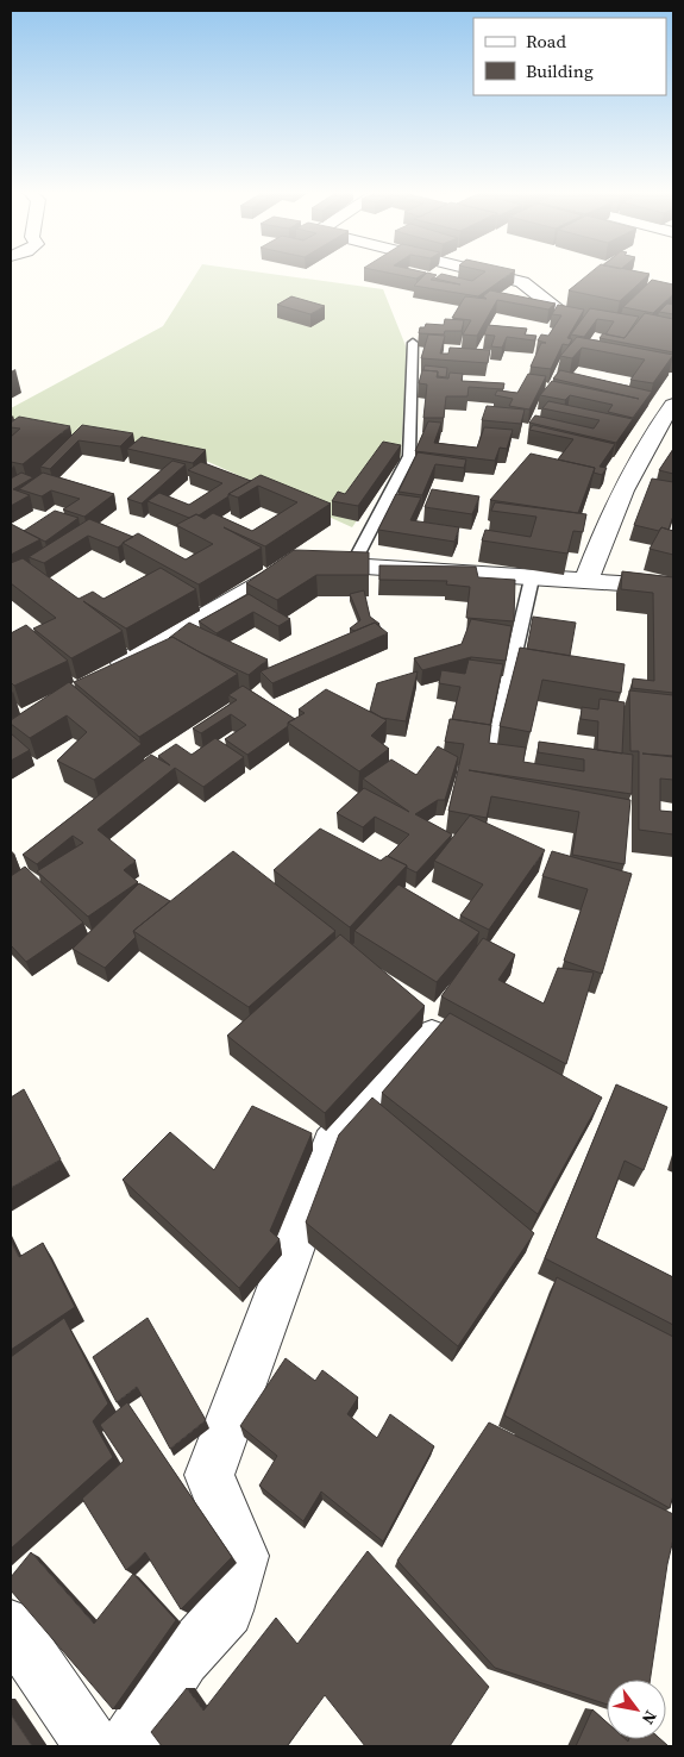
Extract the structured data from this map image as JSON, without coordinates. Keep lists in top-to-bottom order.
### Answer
{
  "legend": ["Road", "Building"],
  "north": "bottom right"
}
